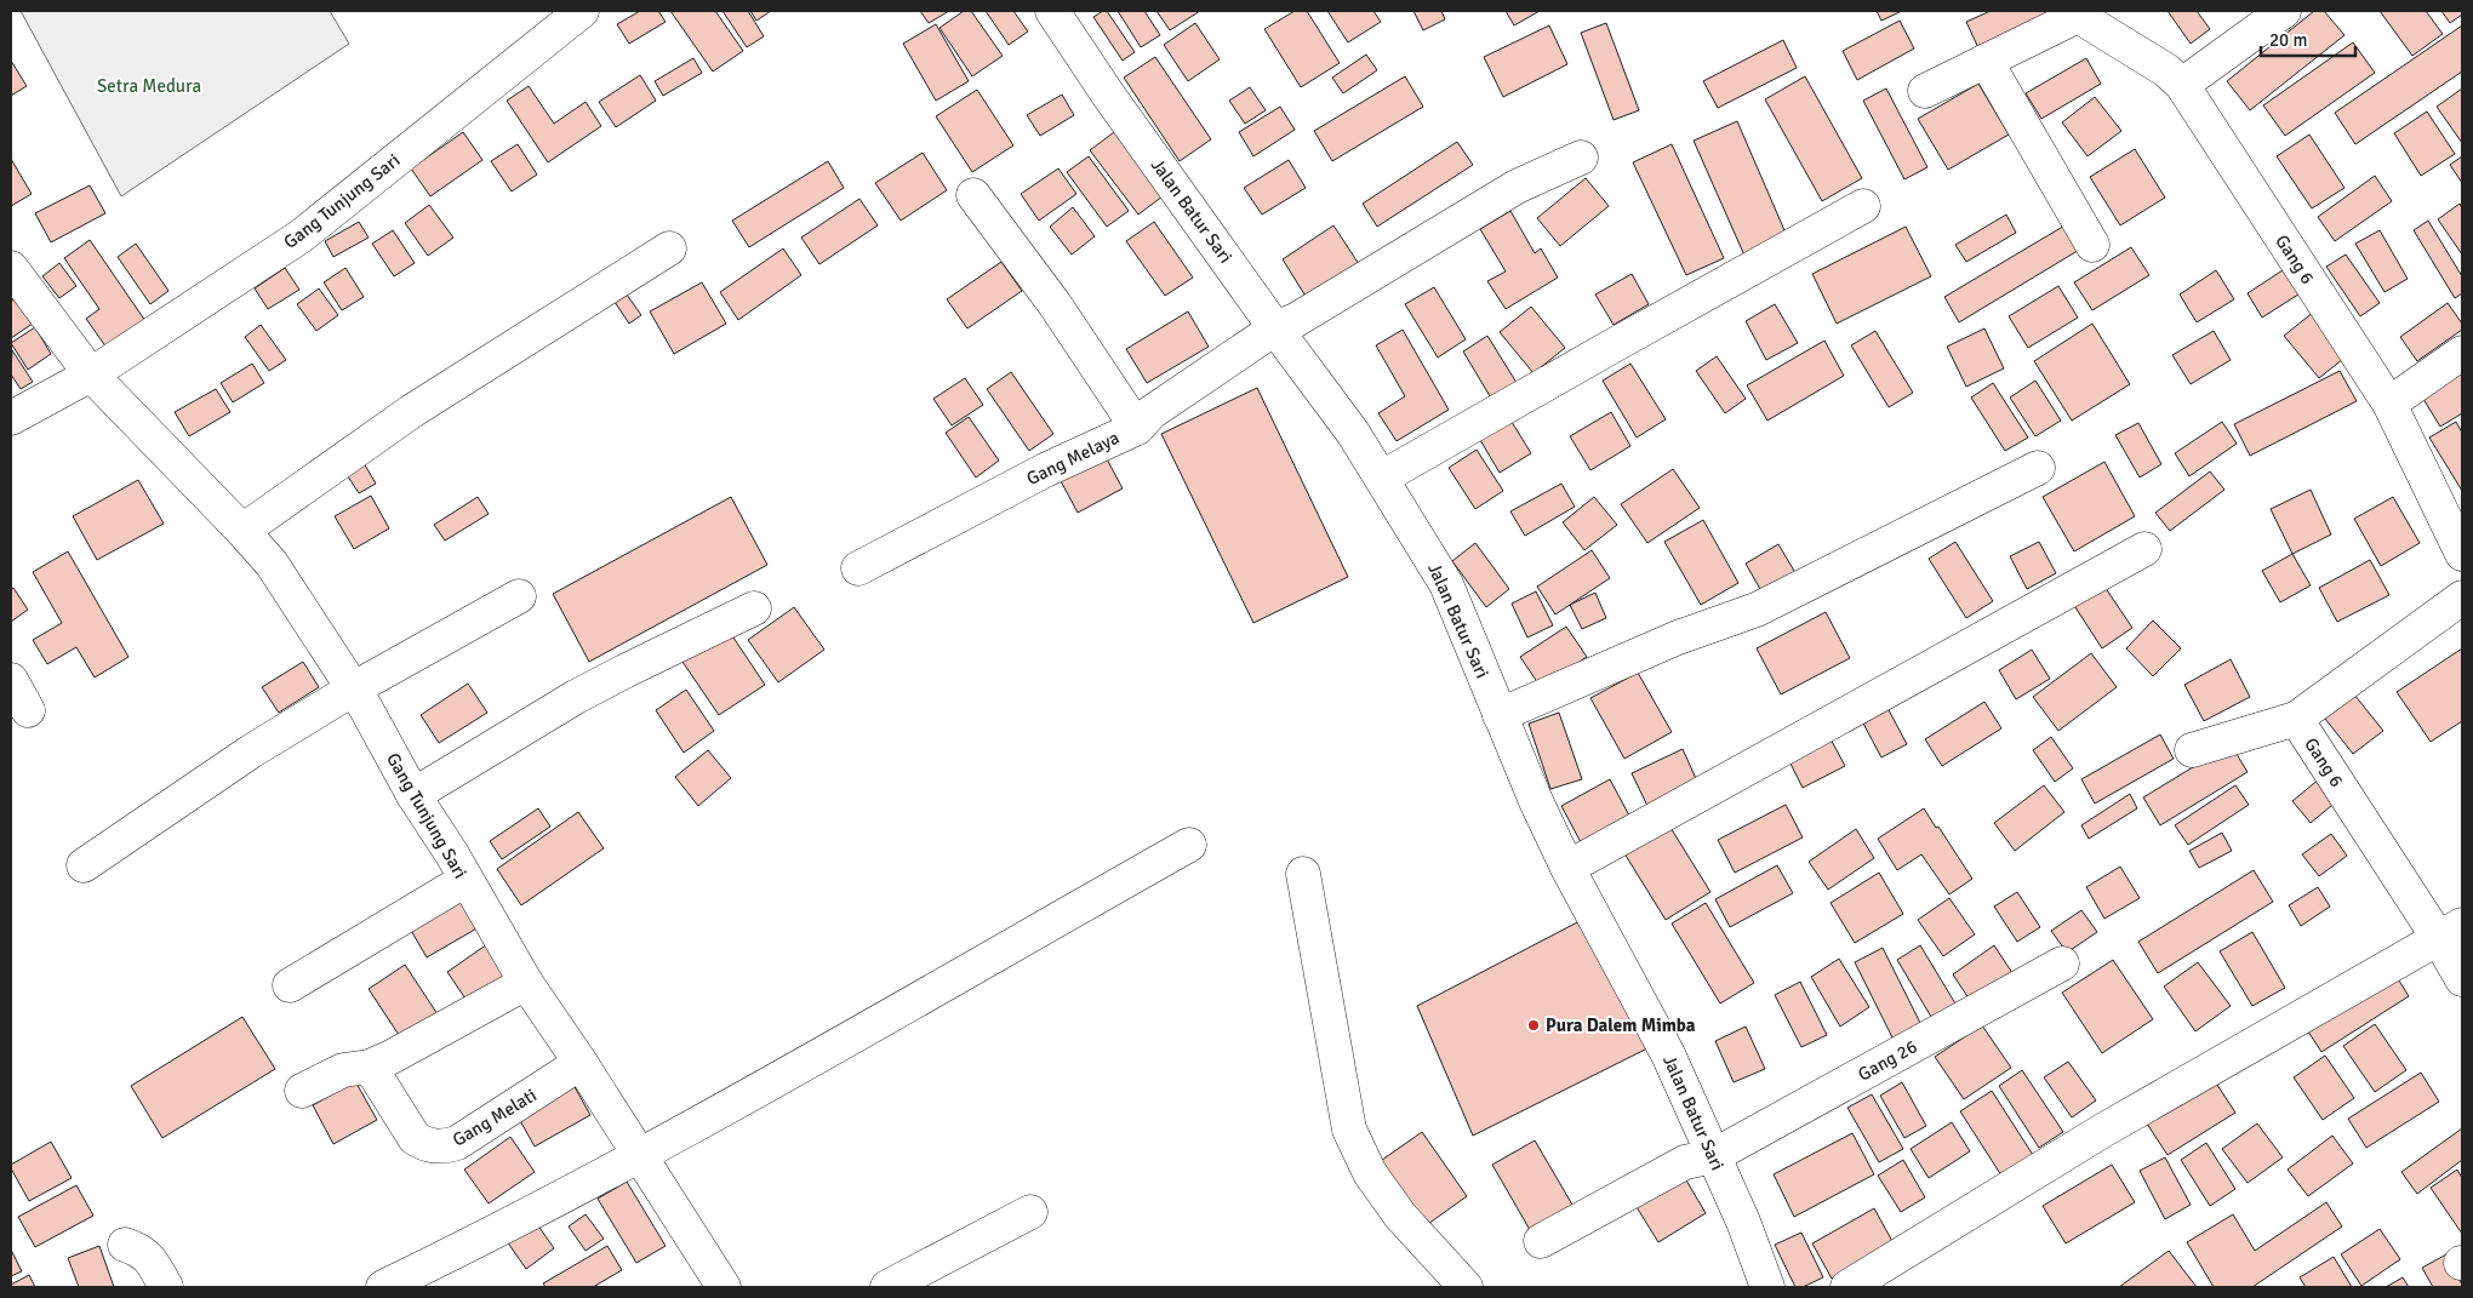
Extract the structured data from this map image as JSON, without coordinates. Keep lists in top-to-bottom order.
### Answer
{
  "streets": {
    "street": [
      "Gang Tunjung Sari",
      "Jalan Batur Sari",
      "Gang 6",
      "Gang Melaya",
      "Gang 26",
      "Gang Melati"
    ]
  },
  "crossings": [
    ["Gang Tunjung Sari", "Gang Melati"],
    ["Jalan Batur Sari", "Gang Melaya"],
    ["Jalan Batur Sari", "Gang 26"]
  ],
  "parks": ["Setra Medura"],
  "places": ["Pura Dalem Mimba"],
  "scale_bar": "20 m"
}
